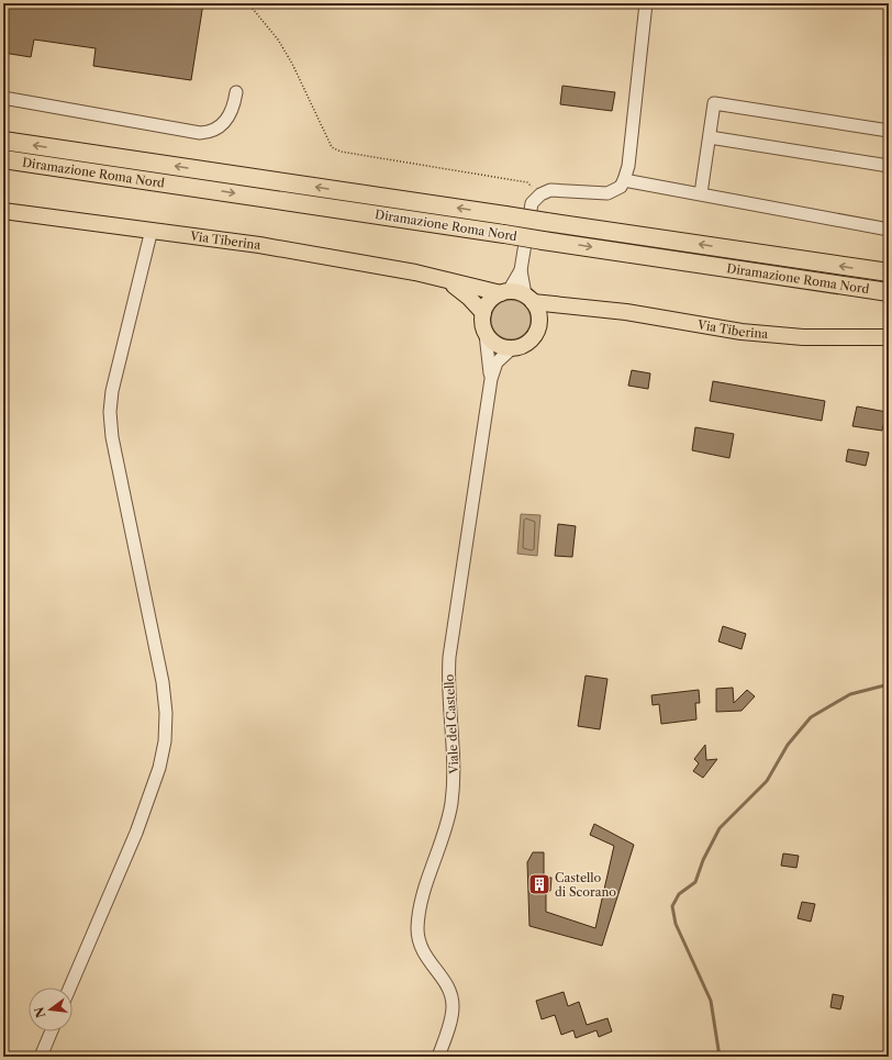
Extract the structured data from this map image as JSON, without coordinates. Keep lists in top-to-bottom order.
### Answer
{
  "streets": {
    "highway": ["Diramazione Roma Nord"],
    "main road": ["Via Tiberina"],
    "street": ["Viale del Castello"]
  },
  "places": {
    "building": ["Castello di Scorano"]
  },
  "north": "left"
}
